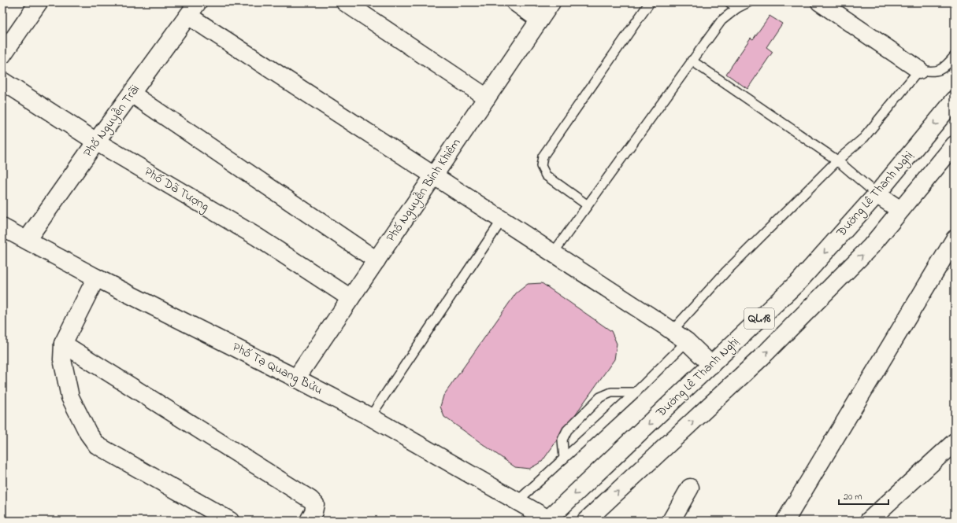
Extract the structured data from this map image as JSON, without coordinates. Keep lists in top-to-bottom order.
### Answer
{
  "streets": {
    "main road": [
      "Phố Nguyễn Trãi",
      "Phố Dã Tượng",
      "Phố Nguyễn Bỉnh Khiêm",
      "Đường Lê Thanh Nghị",
      "QL.18",
      "Phố Tạ Quang Bửu"
    ]
  },
  "crossings": [
    ["Phố Nguyễn Trãi", "Phố Dã Tượng"],
    ["Phố Nguyễn Trãi", "Phố Tạ Quang Bửu"],
    ["Phố Dã Tượng", "Phố Nguyễn Bỉnh Khiêm"],
    ["Phố Nguyễn Bỉnh Khiêm", "Phố Tạ Quang Bửu"],
    ["Đường Lê Thanh Nghị", "Phố Tạ Quang Bửu"]
  ],
  "scale_bar": "20 m"
}
